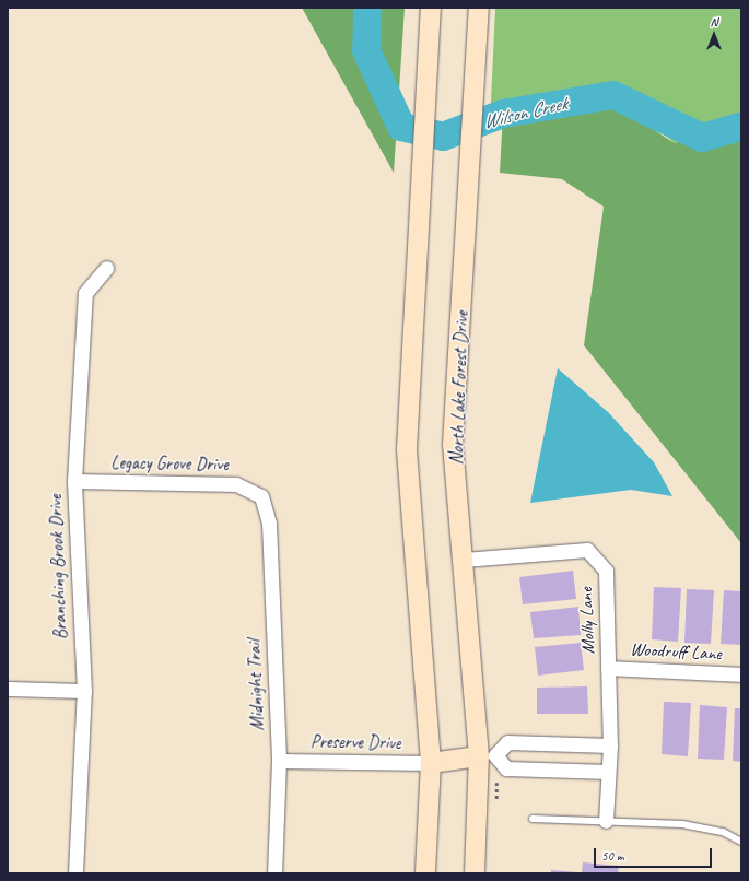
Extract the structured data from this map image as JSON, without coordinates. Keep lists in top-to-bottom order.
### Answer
{
  "streets": {
    "main road": ["North Lake Forest Drive"],
    "street": [
      "Legacy Grove Drive",
      "Branching Brook Drive",
      "Molly Lane",
      "Woodruff Lane",
      "Midnight Trail",
      "Preserve Drive"
    ]
  },
  "crossings": [
    ["North Lake Forest Drive", "Molly Lane"],
    ["Legacy Grove Drive", "Branching Brook Drive"],
    ["Legacy Grove Drive", "Midnight Trail"],
    ["Molly Lane", "Woodruff Lane"],
    ["Midnight Trail", "Preserve Drive"]
  ],
  "water": ["Wilson Creek"],
  "scale_bar": "50 m",
  "north": "top"
}
